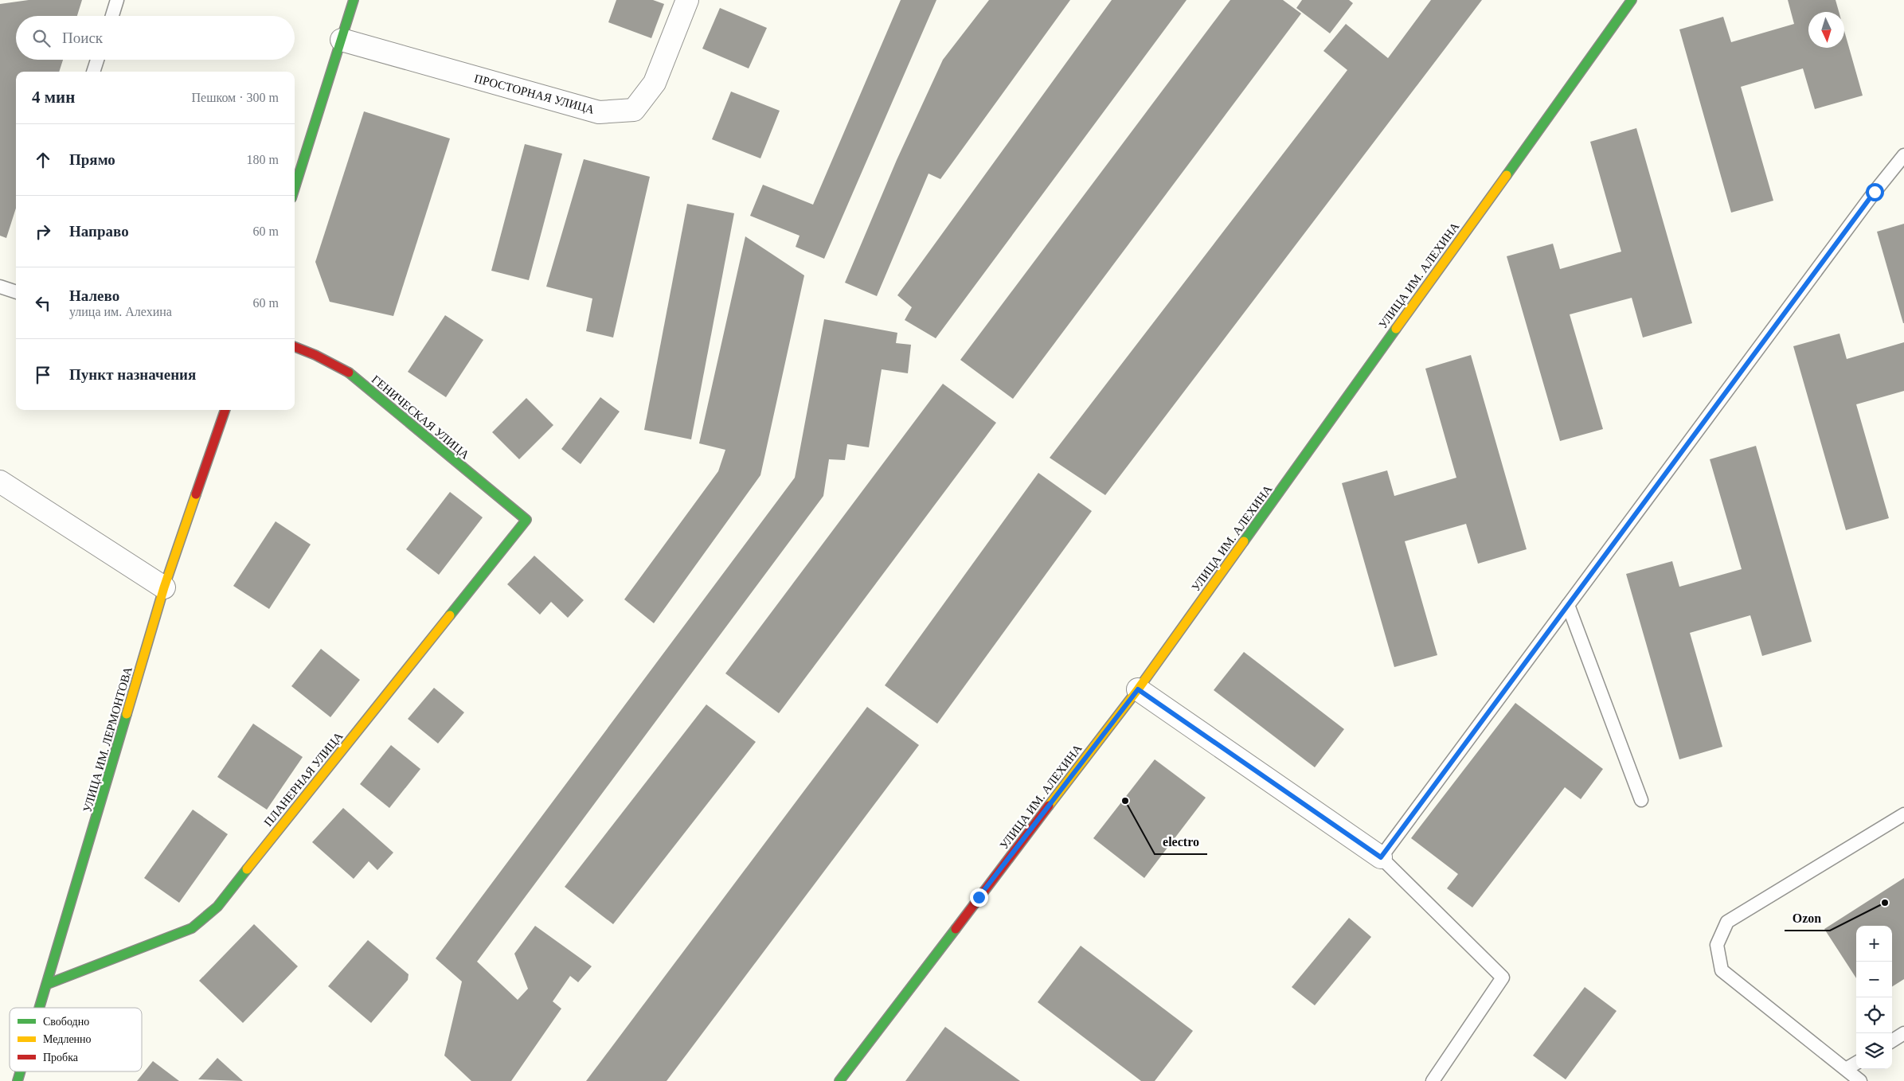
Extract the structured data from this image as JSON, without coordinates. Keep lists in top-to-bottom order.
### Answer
{
  "streets": {
    "main road": [
      "УЛИЦА ИМ. АЛЕХИНА",
      "ГЕНИЧЕСКАЯ УЛИЦА",
      "УЛИЦА ИМ. ЛЕРМОНТОВА",
      "ПЛАНЕРНАЯ УЛИЦА"
    ],
    "street": ["ПРОСТОРНАЯ УЛИЦА"]
  },
  "crossings": [
    ["ГЕНИЧЕСКАЯ УЛИЦА", "ПЛАНЕРНАЯ УЛИЦА"],
    ["УЛИЦА ИМ. ЛЕРМОНТОВА", "ПЛАНЕРНАЯ УЛИЦА"]
  ],
  "places": ["electro", "Ozon"],
  "legend": ["Свободно", "Медленно", "Пробка"],
  "north": "bottom",
  "page": {
    "search": "Поиск",
    "heading": ["4 мин", "Пешком · 300 m"],
    "list": [
      ["Прямо", "180 m"],
      ["Направо", "60 m"],
      ["Налево", "улица им. Алехина", "60 m"],
      "Пункт назначения"
    ],
    "map_buttons": ["+", "−"]
  }
}
